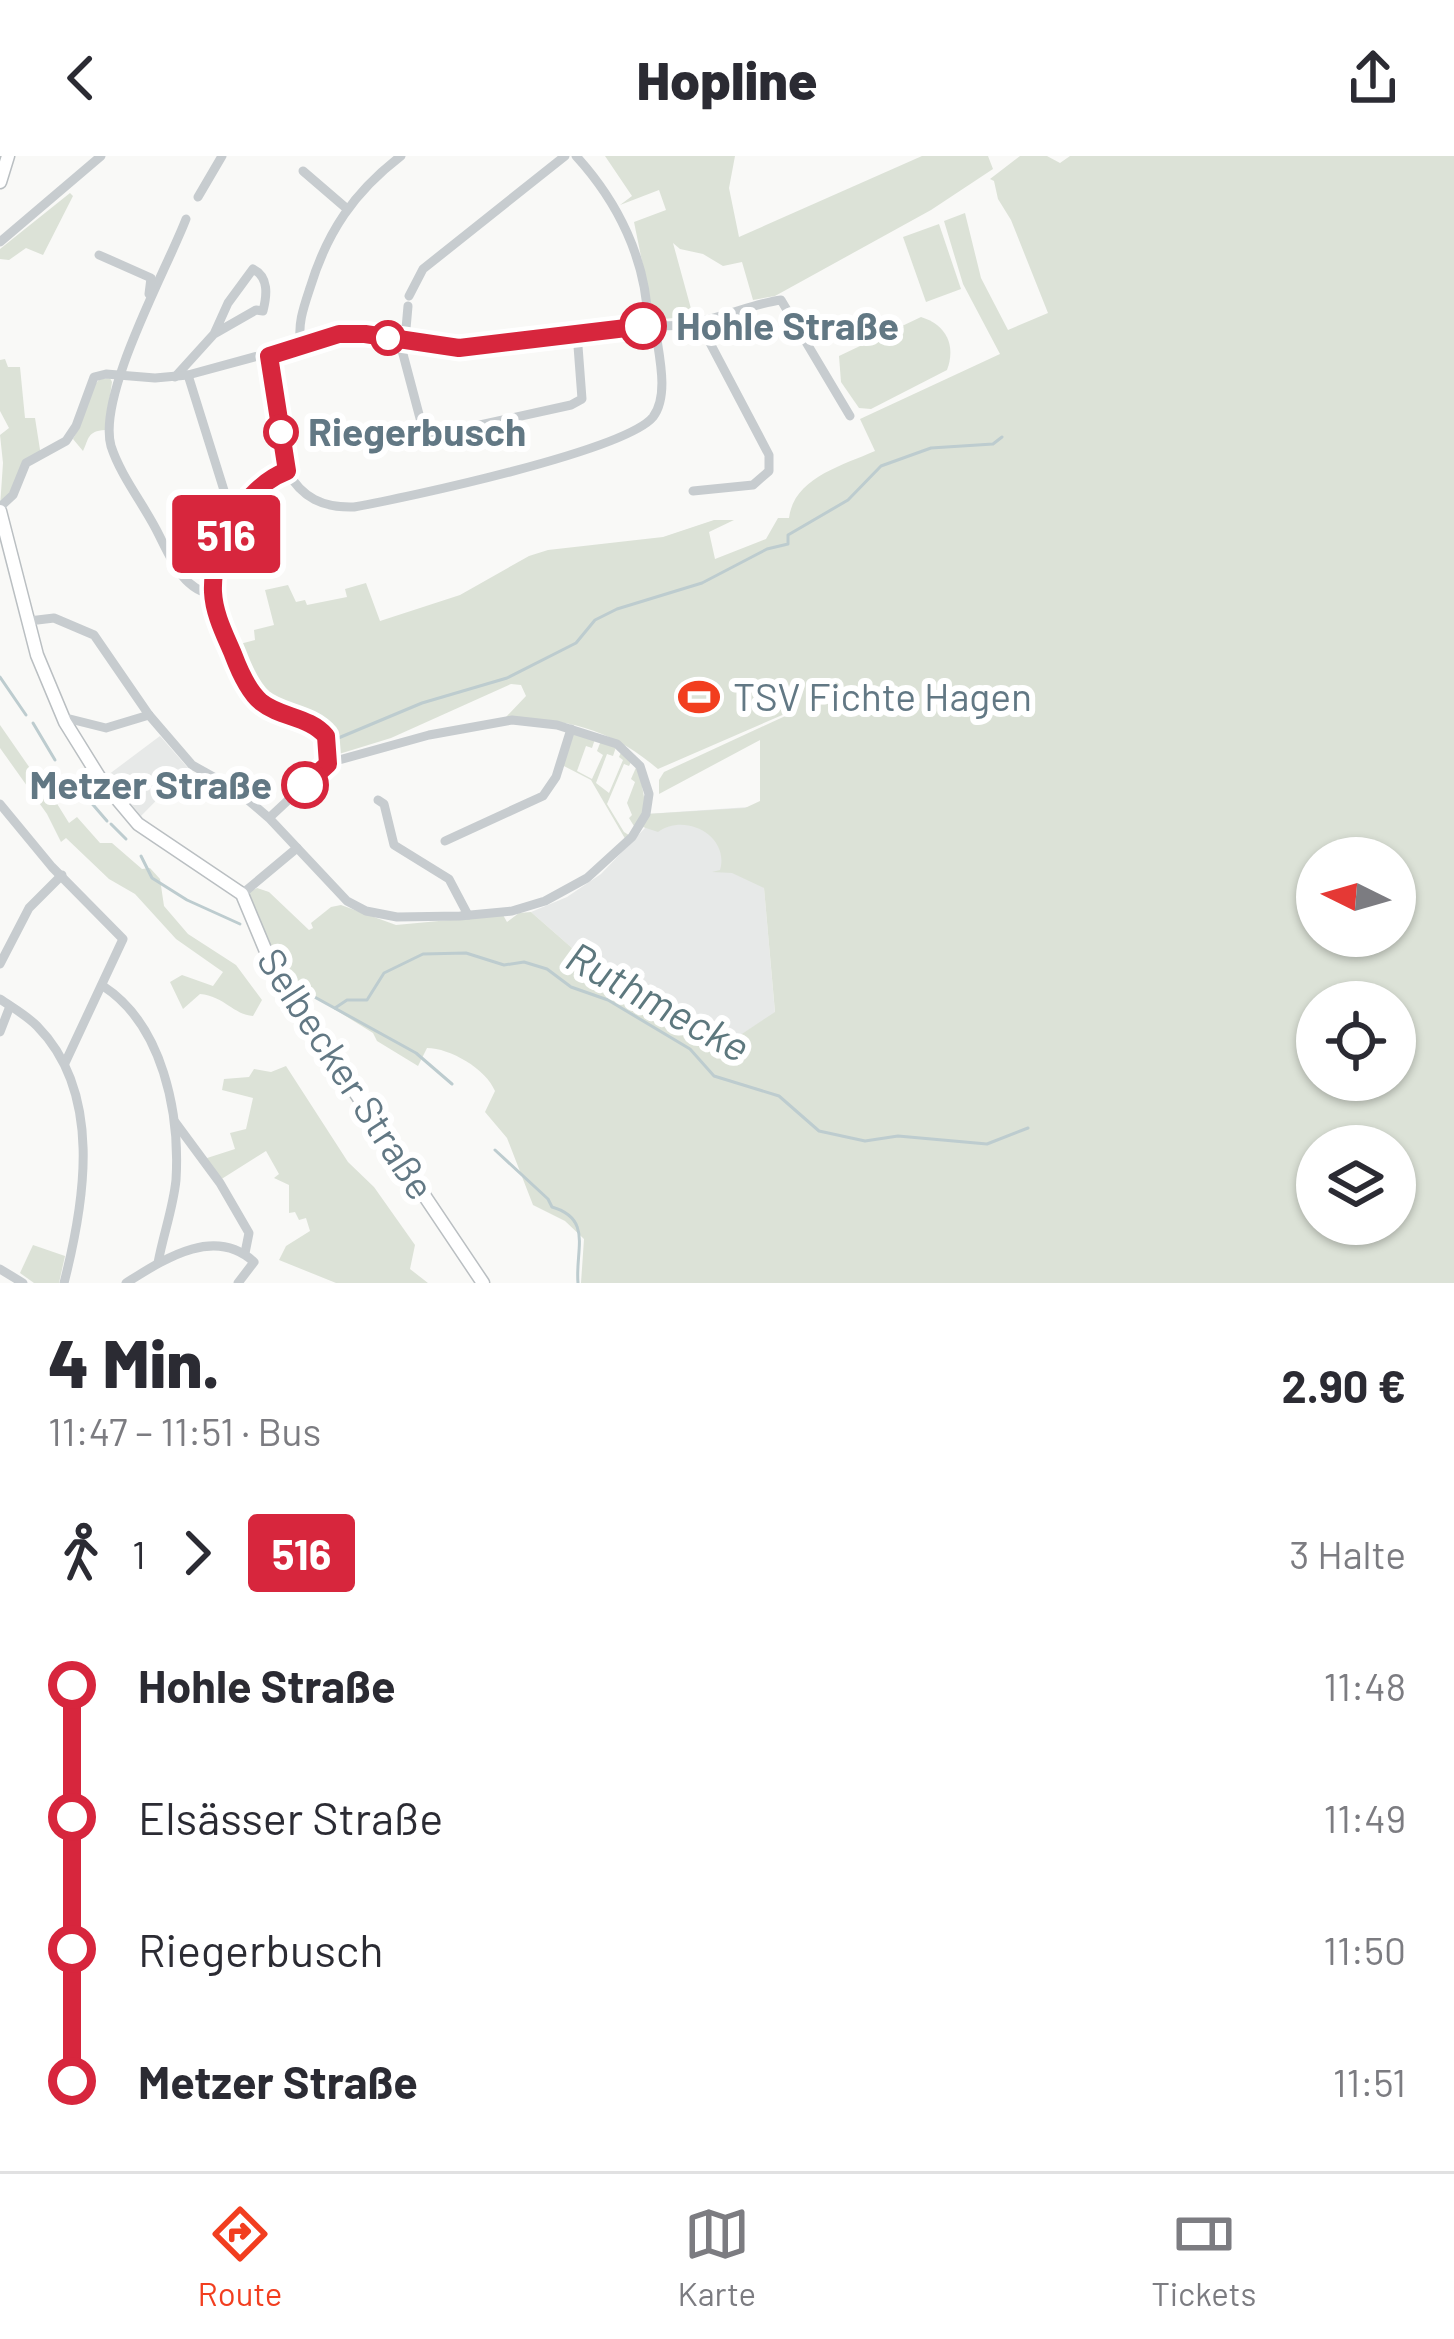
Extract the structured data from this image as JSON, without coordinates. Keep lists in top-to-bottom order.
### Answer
{
  "streets": {
    "main road": ["Selbecker Straße"]
  },
  "water": ["Ruthmecke"],
  "places": {
    "other": ["Hohle Straße", "Riegerbusch", "Metzer Straße"],
    "sports": ["TSV Fichte Hagen"]
  },
  "lines": ["bus line 516"],
  "north": "left",
  "page": {
    "header": "Hopline",
    "on_map": "516",
    "heading": ["4 Min.", "11:47 – 11:51 · Bus", "2.90 €"],
    "legs": ["1", "516", "3 Halte"],
    "list": [
      {
        "name": "Hohle Straße",
        "value": "11:48"
      },
      {
        "name": "Elsässer Straße",
        "value": "11:49"
      },
      {
        "name": "Riegerbusch",
        "value": "11:50"
      },
      {
        "name": "Metzer Straße",
        "value": "11:51"
      }
    ],
    "tabs": ["Route", "Karte", "Tickets"]
  }
}
